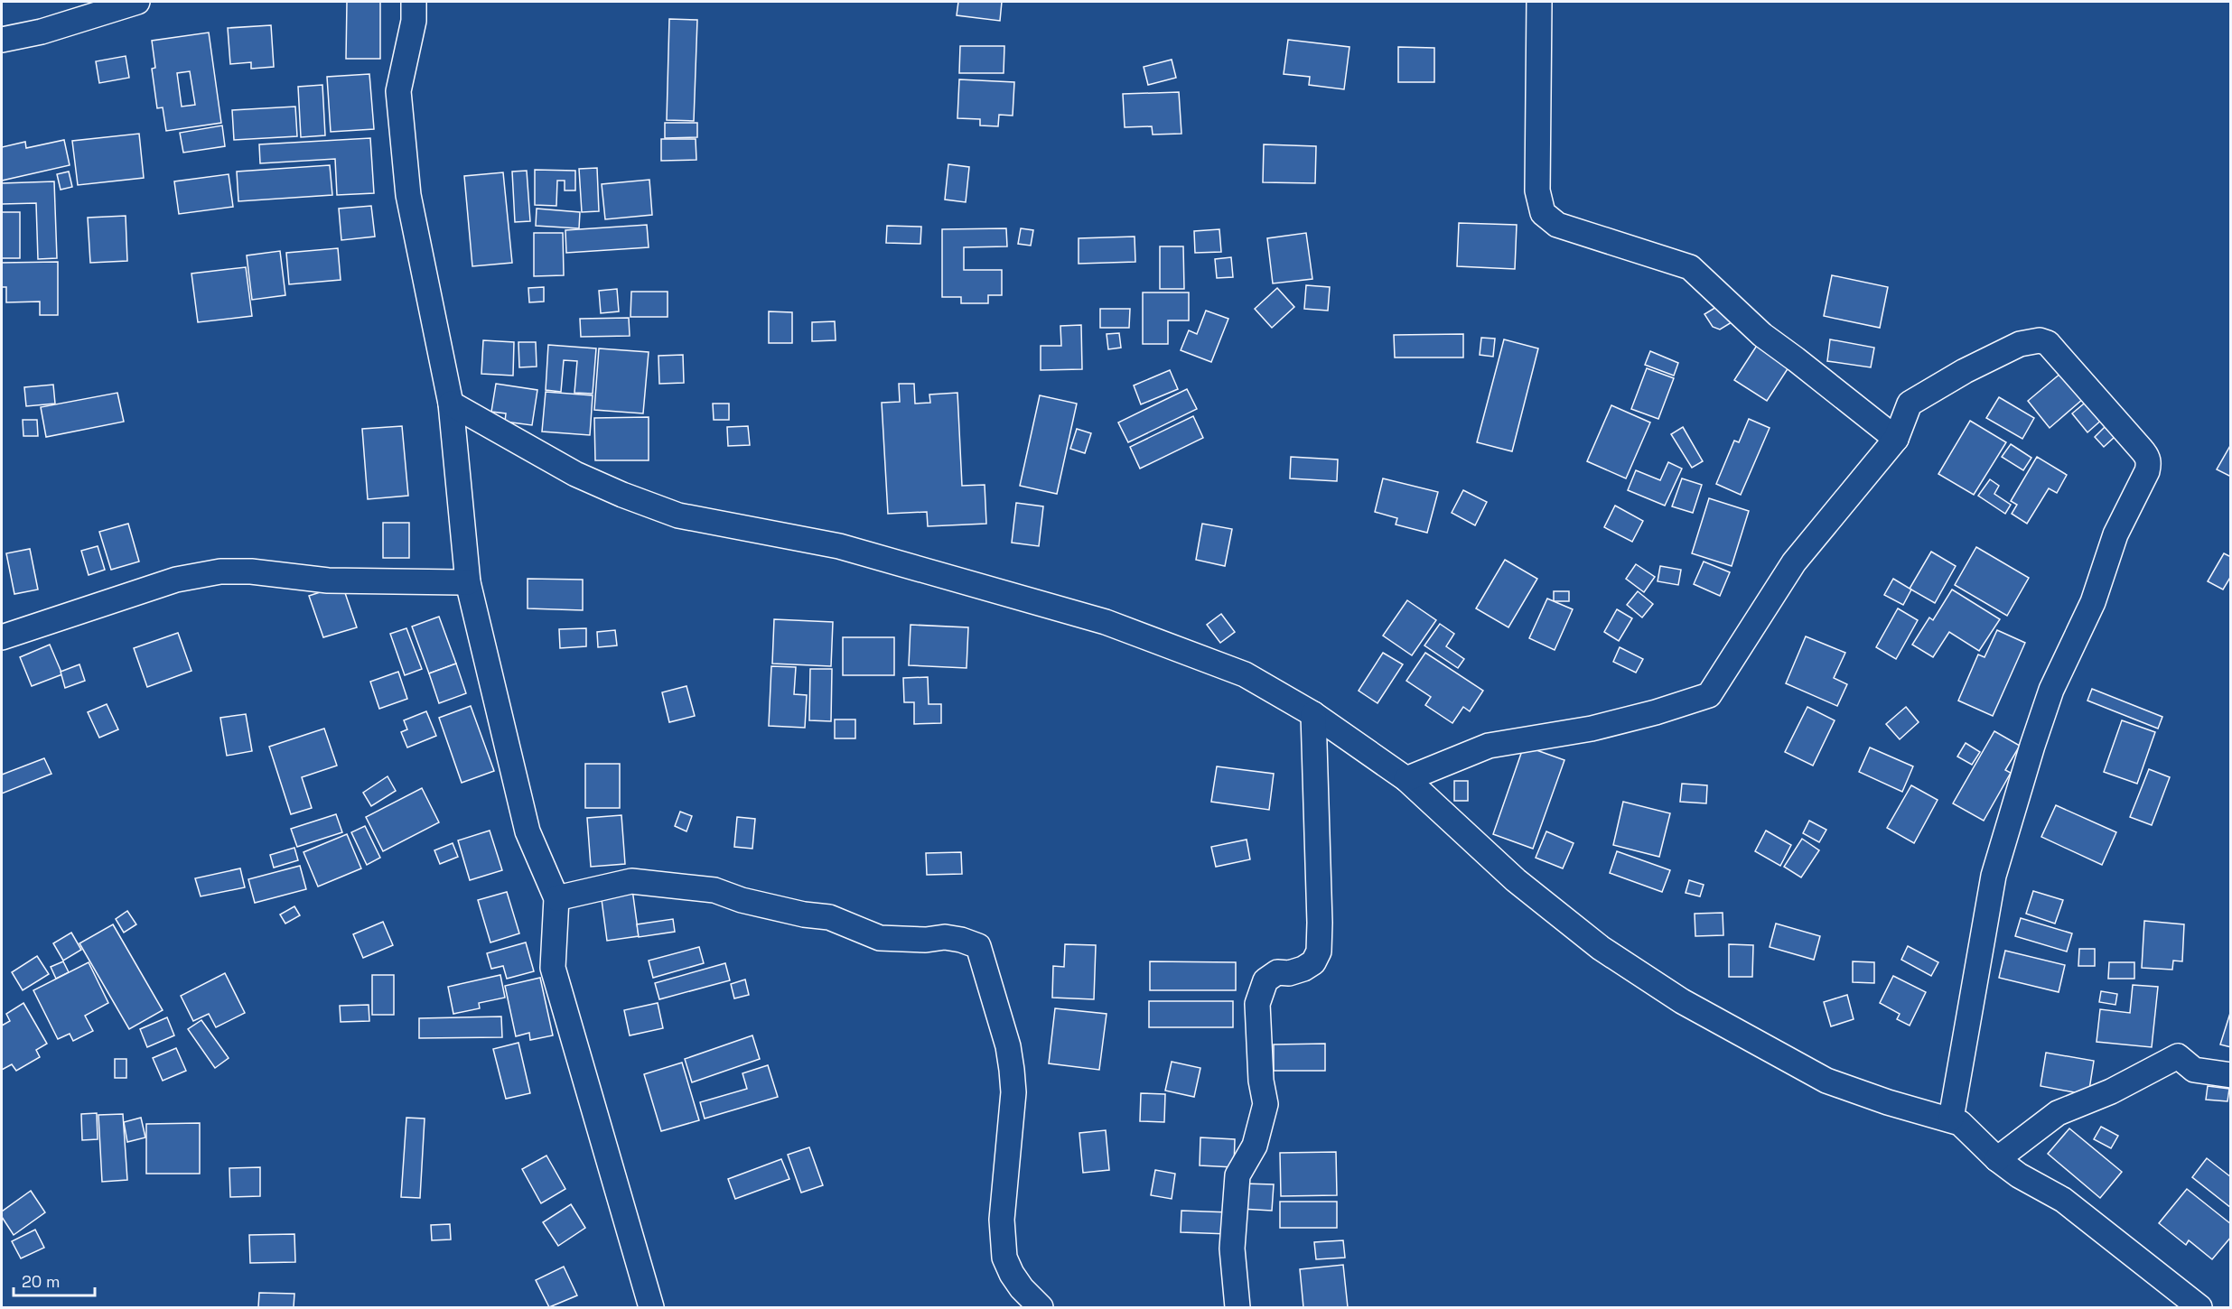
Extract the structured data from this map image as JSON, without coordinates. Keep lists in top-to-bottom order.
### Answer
{
  "scale_bar": "20 m"
}
